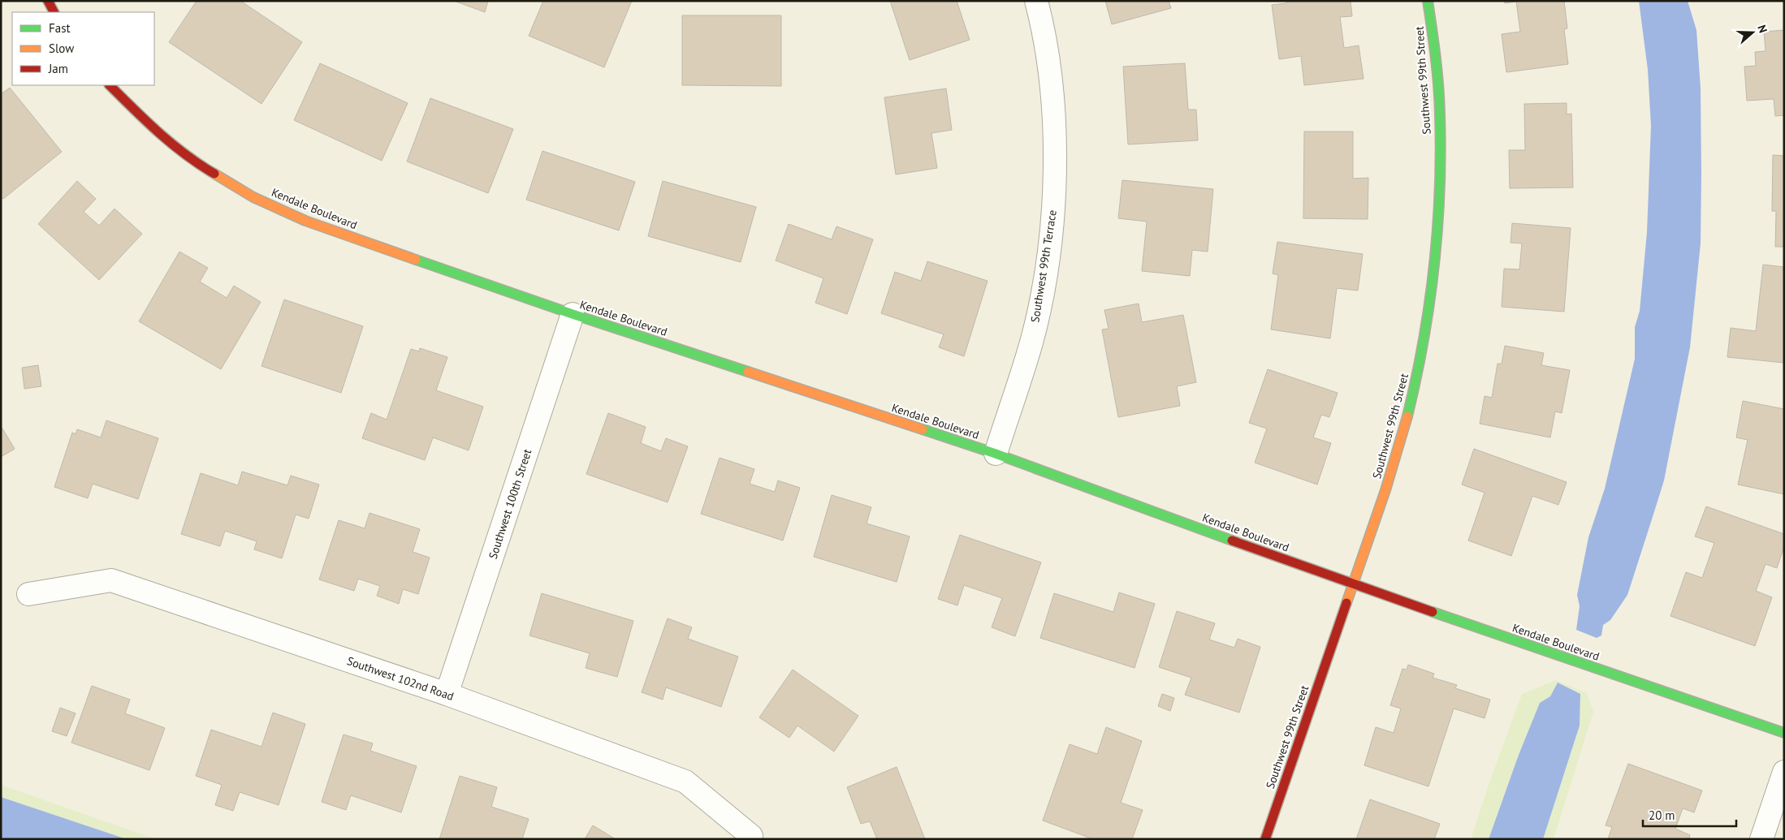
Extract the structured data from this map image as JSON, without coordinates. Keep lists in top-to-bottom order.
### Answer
{
  "streets": {
    "street": [
      "Southwest 99th Street",
      "Kendale Boulevard",
      "Southwest 99th Terrace",
      "Southwest 100th Street",
      "Southwest 102nd Road"
    ]
  },
  "crossings": [
    ["Southwest 99th Street", "Kendale Boulevard"],
    ["Kendale Boulevard", "Southwest 99th Terrace"],
    ["Kendale Boulevard", "Southwest 100th Street"],
    ["Southwest 100th Street", "Southwest 102nd Road"]
  ],
  "legend": ["Fast", "Slow", "Jam"],
  "scale_bar": "20 m",
  "north": "right"
}
